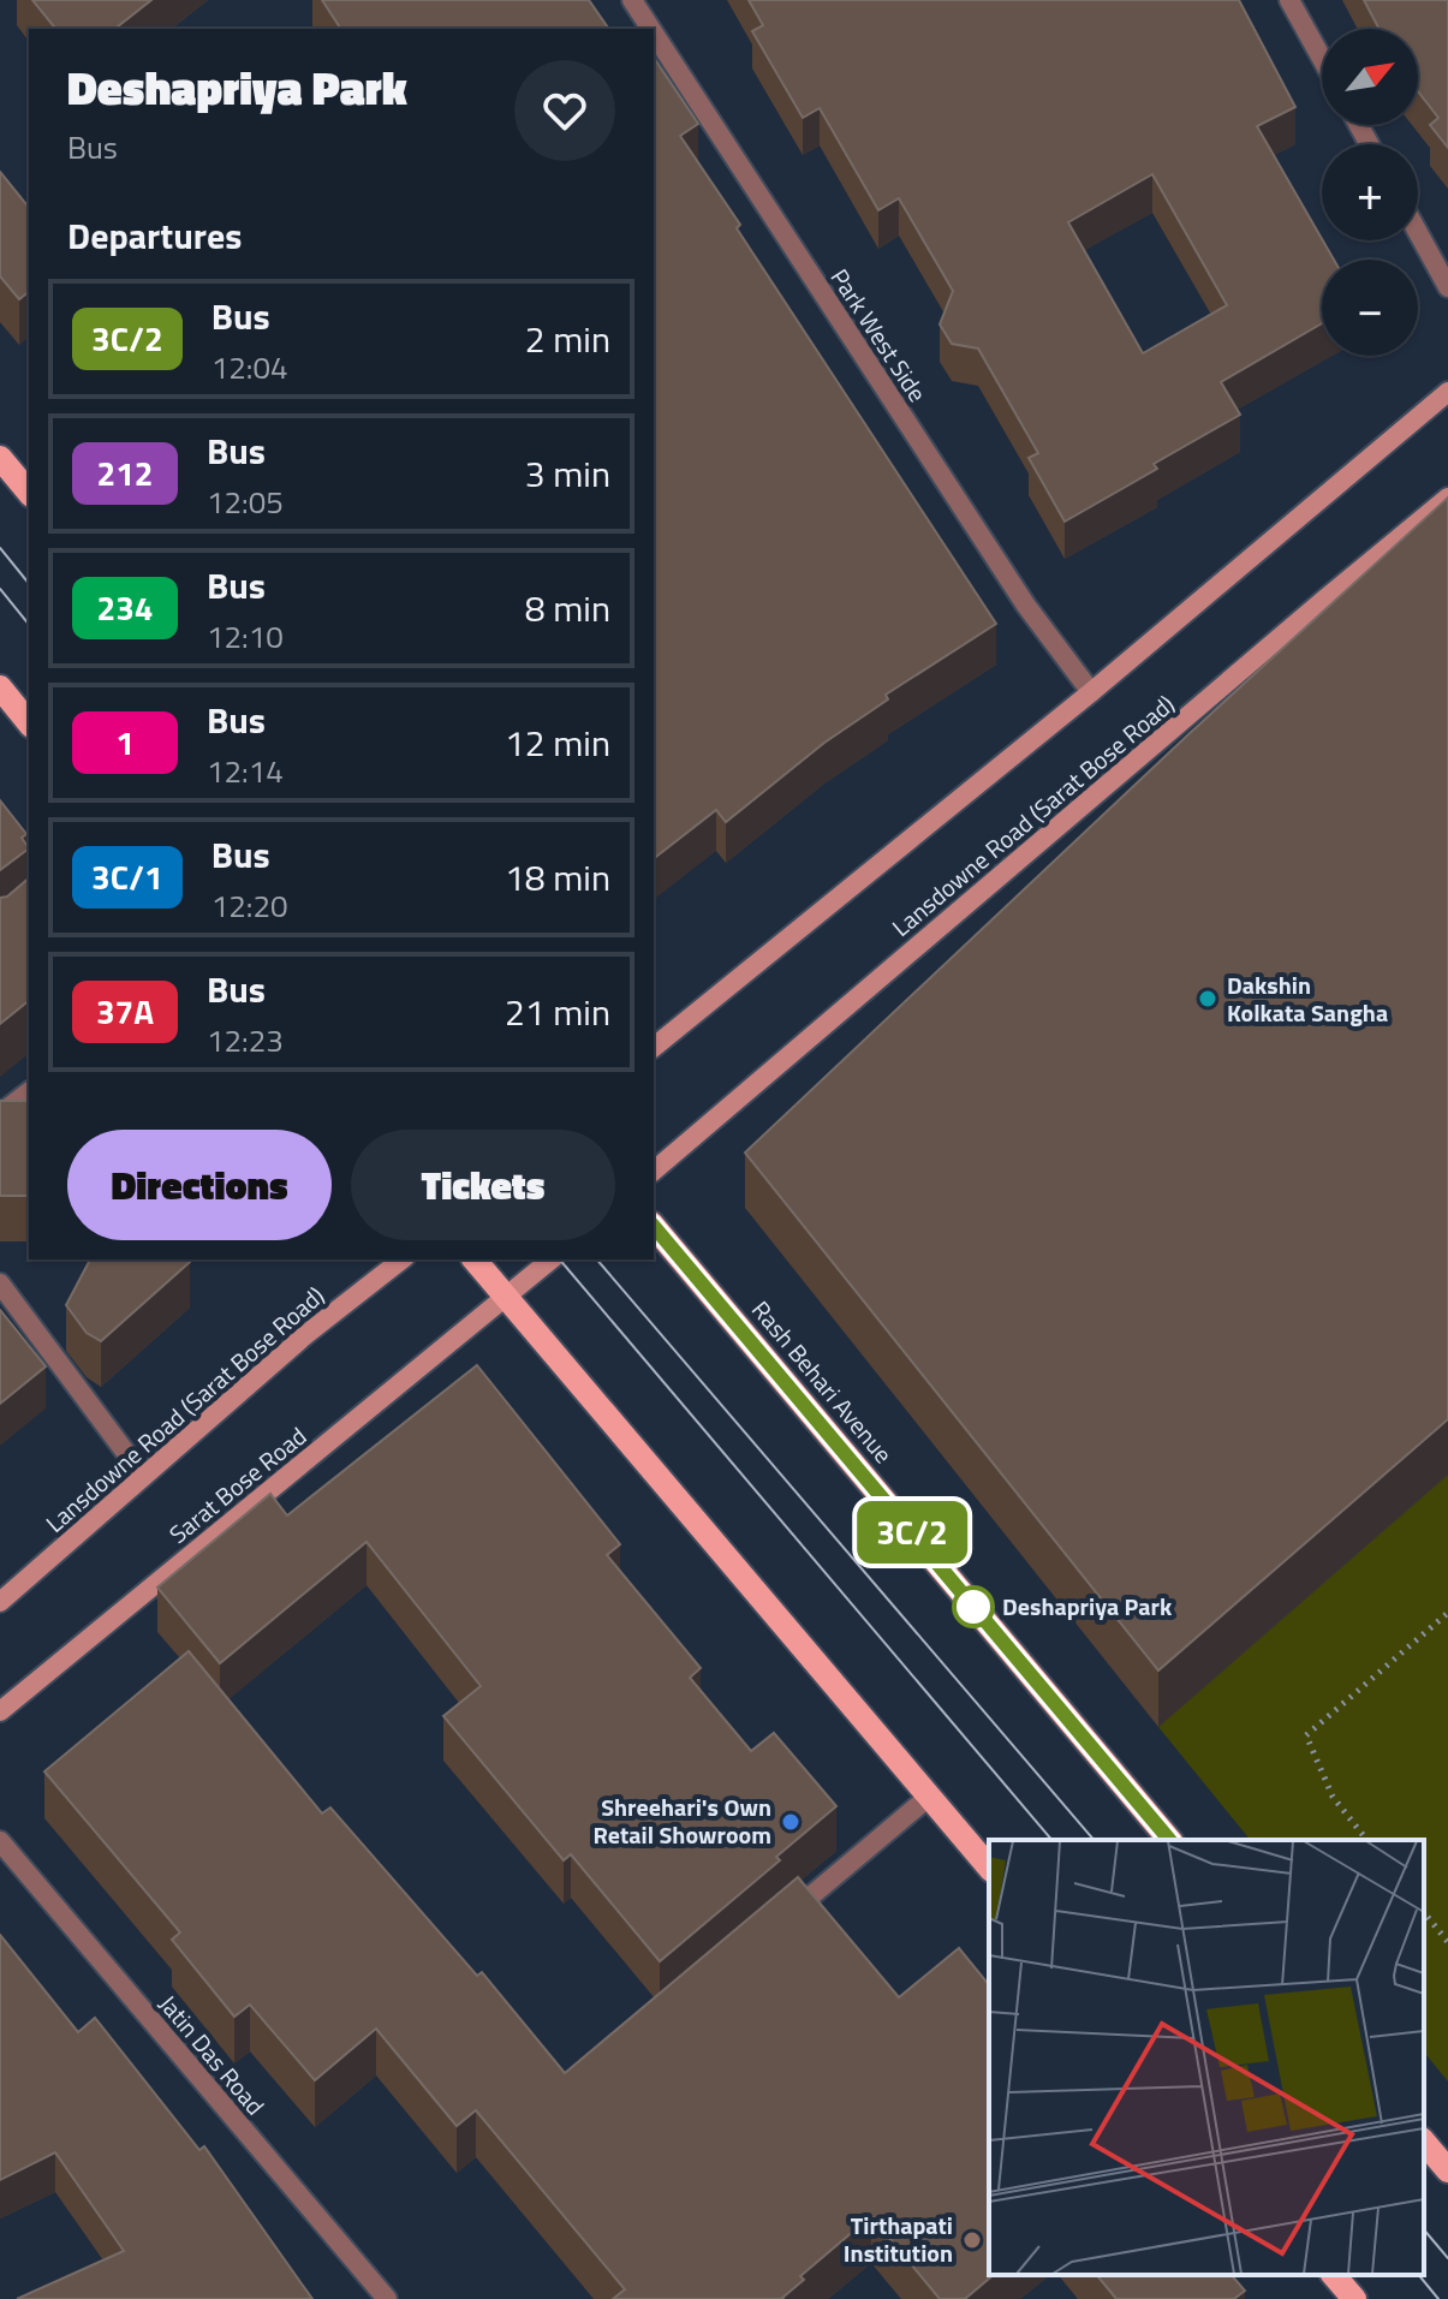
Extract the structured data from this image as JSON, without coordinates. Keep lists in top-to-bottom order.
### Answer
{
  "streets": {
    "main road": ["Lansdowne Road (Sarat Bose Road)", "Rash Behari Avenue", "Sarat Bose Road"],
    "street": ["Park West Side", "Jatin Das Road"]
  },
  "places": [
    "Dakshin Kolkata Sangha",
    "Deshapriya Park",
    "Shreehari's Own Retail Showroom",
    "Tirthapati Institution"
  ],
  "lines": ["bus line 3C/2"],
  "north": "top right",
  "page": {
    "on_map": "3C/2",
    "map_buttons": ["+", "−"],
    "heading": [
      ["Deshapriya Park", "Bus"],
      "Departures"
    ],
    "list": [
      {
        "mark": "3C/2",
        "name": "Bus",
        "note": "12:04",
        "value": "2 min"
      },
      {
        "mark": "212",
        "name": "Bus",
        "note": "12:05",
        "value": "3 min"
      },
      {
        "mark": "234",
        "name": "Bus",
        "note": "12:10",
        "value": "8 min"
      },
      {
        "mark": "1",
        "name": "Bus",
        "note": "12:14",
        "value": "12 min"
      },
      {
        "mark": "3C/1",
        "name": "Bus",
        "note": "12:20",
        "value": "18 min"
      },
      {
        "mark": "37A",
        "name": "Bus",
        "note": "12:23",
        "value": "21 min"
      }
    ],
    "buttons": ["Directions", "Tickets"]
  }
}
